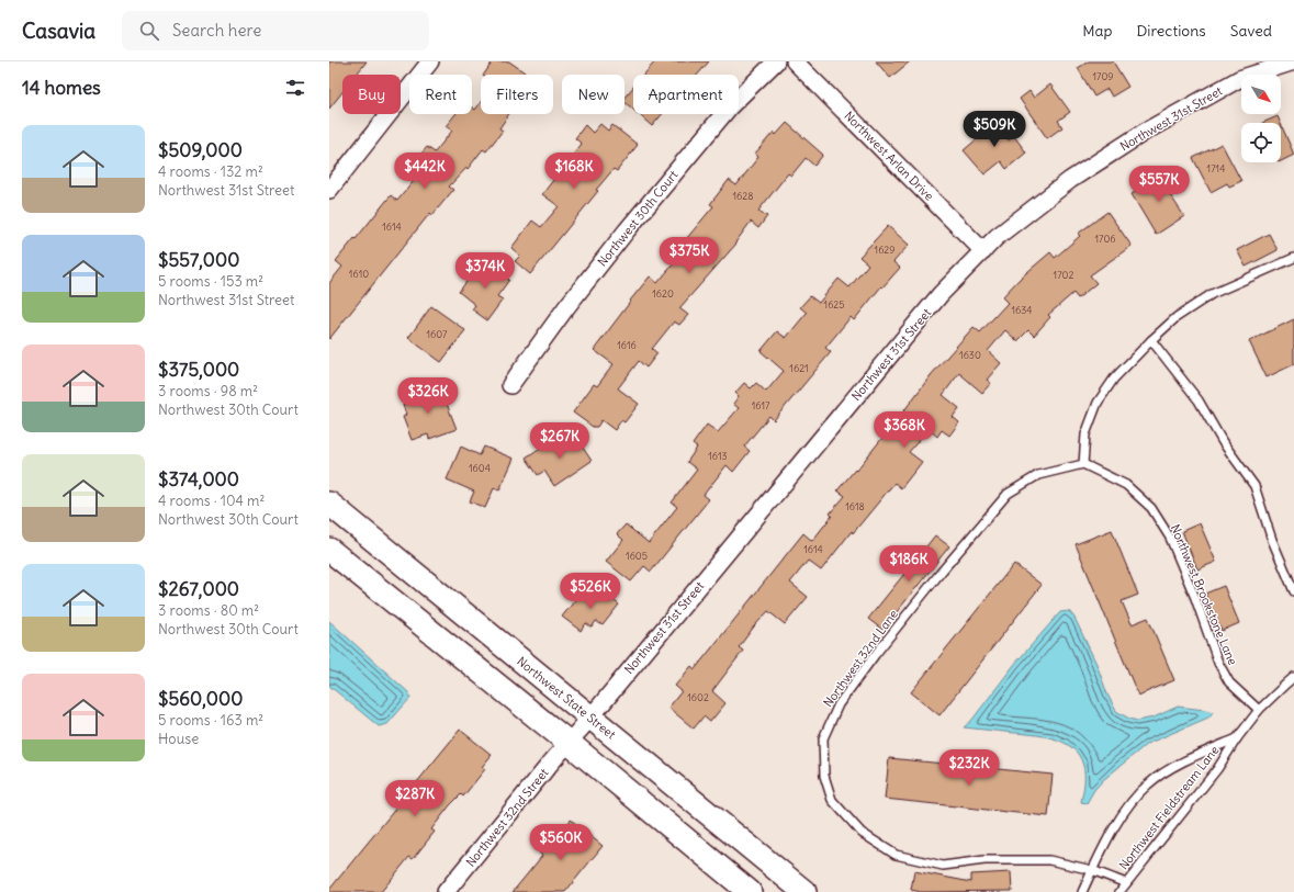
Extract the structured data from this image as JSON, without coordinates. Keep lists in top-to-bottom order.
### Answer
{
  "streets": {
    "main road": ["Northwest State Street"],
    "street": [
      "Northwest 31st Street",
      "Northwest Arlan Drive",
      "Northwest 30th Court",
      "Northwest 32nd Street"
    ],
    "lane": ["Northwest Brookstone Lane", "Northwest 32nd Lane", "Northwest Fieldstream Lane"]
  },
  "crossings": [
    ["Northwest 31st Street", "Northwest Arlan Drive"],
    ["Northwest 31st Street", "Northwest State Street"],
    ["Northwest 31st Street", "Northwest 32nd Street"],
    ["Northwest Brookstone Lane", "Northwest 32nd Lane"],
    ["Northwest Brookstone Lane", "Northwest Fieldstream Lane"],
    ["Northwest 32nd Lane", "Northwest Fieldstream Lane"]
  ],
  "house_numbers": [
    "1709",
    "1714",
    "1628",
    "1614",
    "1706",
    "1629",
    "1610",
    "1702",
    "1620",
    "1625",
    "1634",
    "1607",
    "1616",
    "1630",
    "1621",
    "1617",
    "1613",
    "1604",
    "1618",
    "1614",
    "1605",
    "1602"
  ],
  "north": "bottom right",
  "page": {
    "header": "Casavia",
    "search": "Search here",
    "nav": ["Map", "Directions", "Saved"],
    "heading": "14 homes",
    "chip": [
      "Buy",
      "Rent",
      "Filters",
      "New",
      "Apartment"
    ],
    "price": [
      "$509K",
      "$442K",
      "$168K",
      "$557K",
      "$375K",
      "$374K",
      "$326K",
      "$368K",
      "$267K",
      "$186K",
      "$526K",
      "$232K",
      "$287K",
      "$560K"
    ],
    "list": [
      {
        "name": "$509,000",
        "note": "4 rooms · 132 m² · Northwest 31st Street"
      },
      {
        "name": "$557,000",
        "note": "5 rooms · 153 m² · Northwest 31st Street"
      },
      {
        "name": "$375,000",
        "note": "3 rooms · 98 m² · Northwest 30th Court"
      },
      {
        "name": "$374,000",
        "note": "4 rooms · 104 m² · Northwest 30th Court"
      },
      {
        "name": "$267,000",
        "note": "3 rooms · 80 m² · Northwest 30th Court"
      },
      {
        "name": "$560,000",
        "note": "5 rooms · 163 m² · House"
      }
    ]
  }
}
